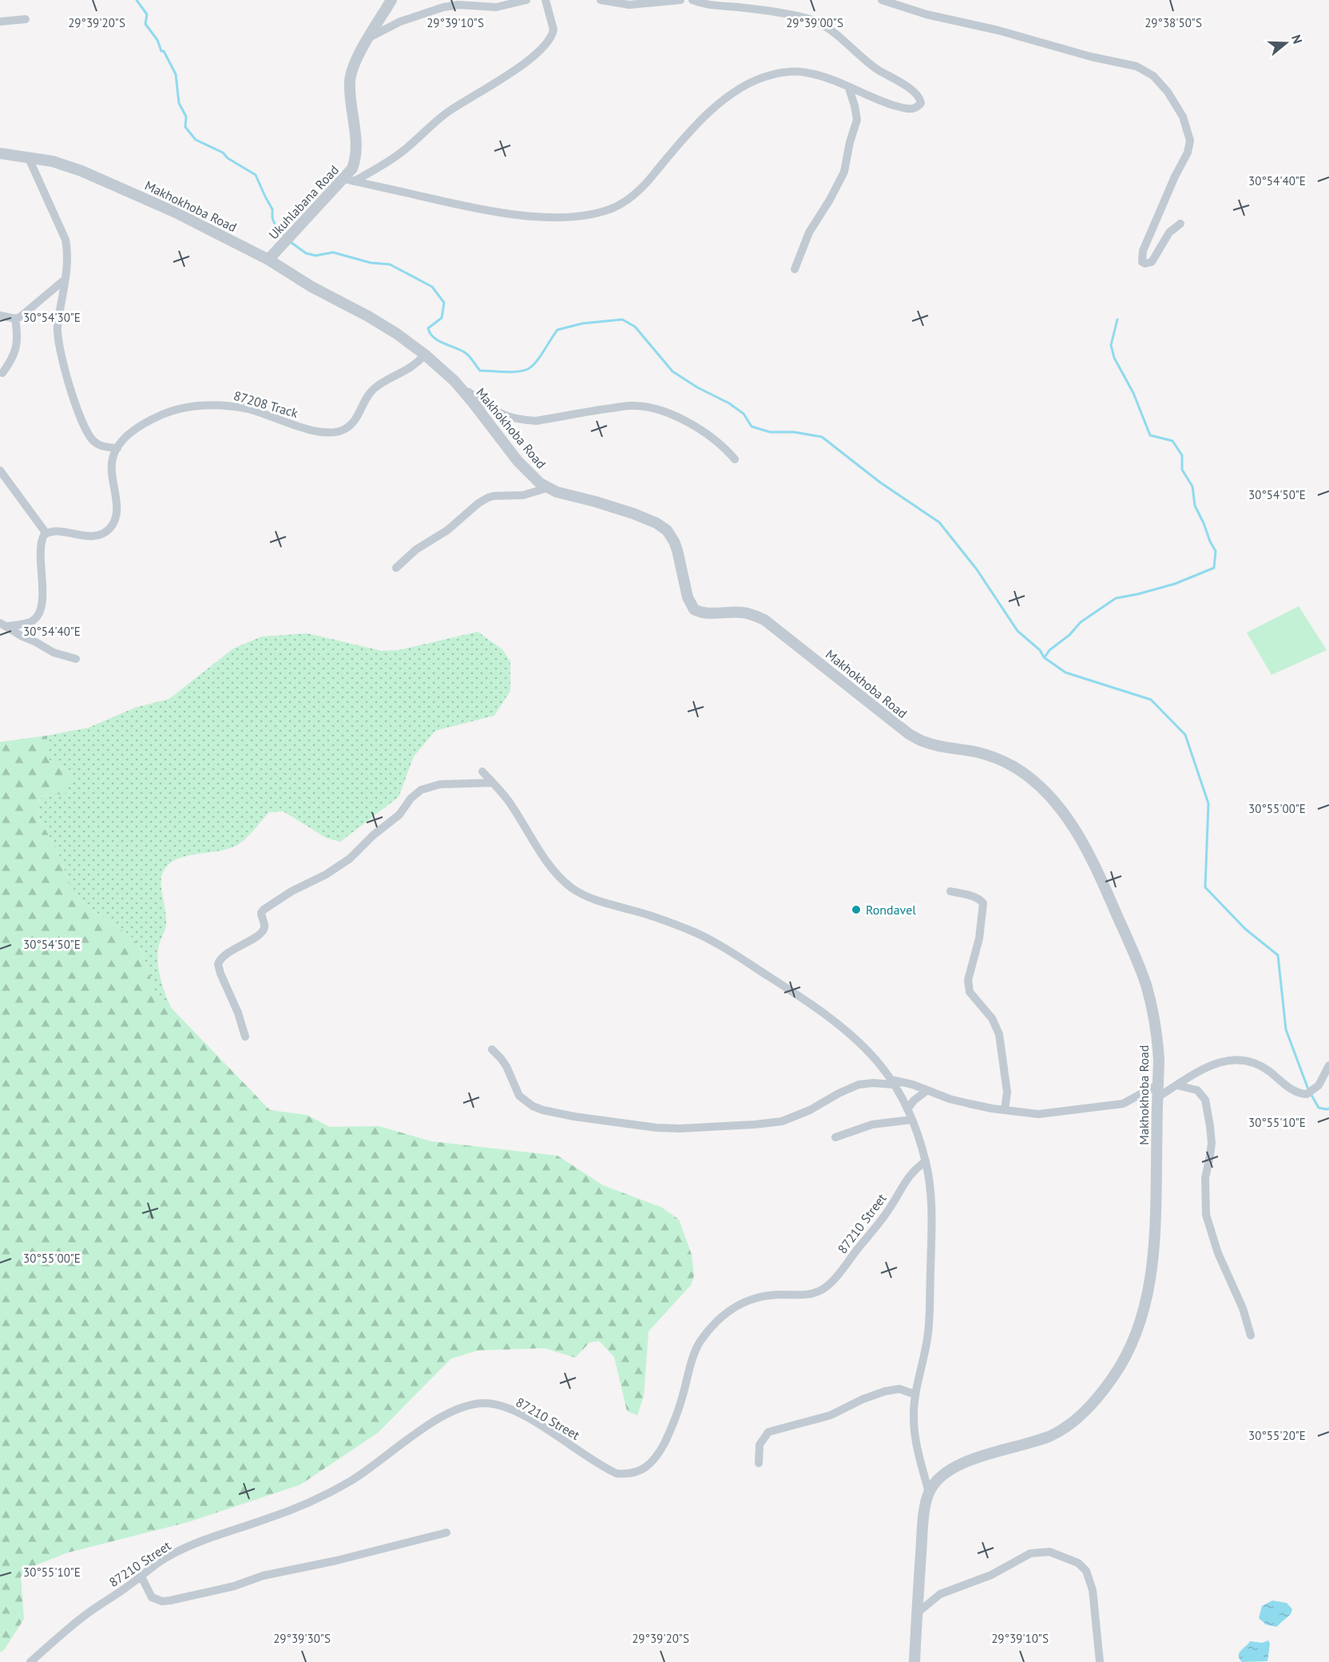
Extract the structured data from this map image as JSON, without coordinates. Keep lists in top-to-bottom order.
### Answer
{
  "streets": {
    "street": [
      "Ukuhlabana Road",
      "Makhokhoba Road",
      "87208 Track",
      "87210 Street"
    ]
  },
  "crossings": [
    ["Ukuhlabana Road", "Makhokhoba Road"],
    ["Makhokhoba Road", "87208 Track"]
  ],
  "places": ["Rondavel"],
  "north": "right",
  "coordinates": [
    "29°39'00\"S",
    "29°39'20\"S",
    "29°39'10\"S",
    "29°38'50\"S",
    "30°54'40\"E",
    "30°54'30\"E",
    "30°54'50\"E",
    "30°55'00\"E",
    "30°55'10\"E",
    "30°55'20\"E",
    "29°39'30\"S"
  ]
}
